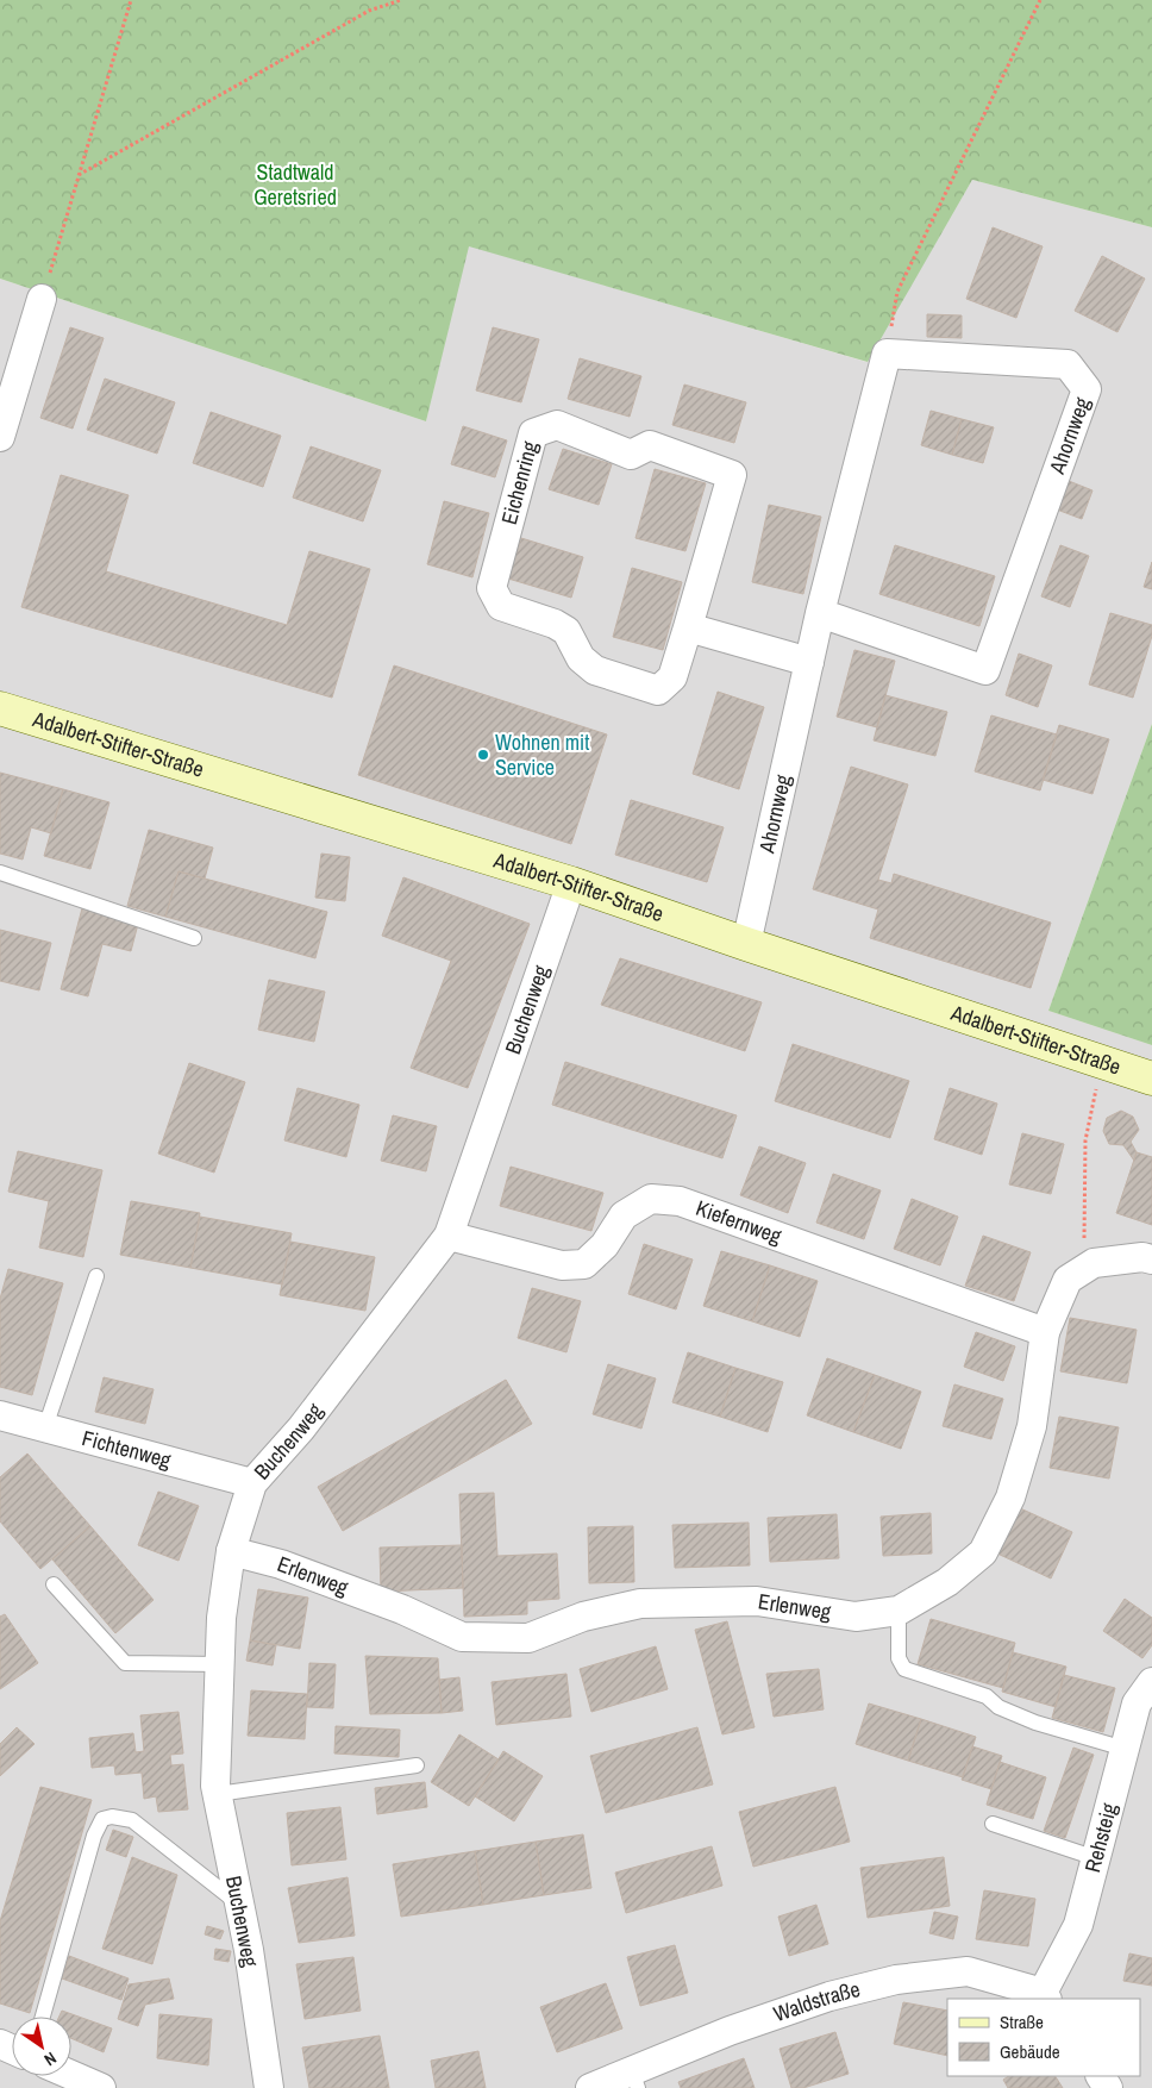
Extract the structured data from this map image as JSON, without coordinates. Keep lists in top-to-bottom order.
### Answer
{
  "streets": {
    "street": [
      "Ahornweg",
      "Eichenring",
      "Adalbert-Stifter-Straße",
      "Buchenweg",
      "Kiefernweg",
      "Fichtenweg",
      "Erlenweg",
      "Rehsteig",
      "Waldstraße"
    ]
  },
  "crossings": [
    ["Ahornweg", "Adalbert-Stifter-Straße"],
    ["Adalbert-Stifter-Straße", "Buchenweg"],
    ["Buchenweg", "Kiefernweg"],
    ["Buchenweg", "Fichtenweg"],
    ["Buchenweg", "Erlenweg"],
    ["Kiefernweg", "Erlenweg"],
    ["Rehsteig", "Waldstraße"]
  ],
  "parks": ["Stadtwald Geretsried"],
  "places": ["Wohnen mit Service"],
  "legend": ["Straße", "Gebäude"],
  "north": "bottom right"
}
